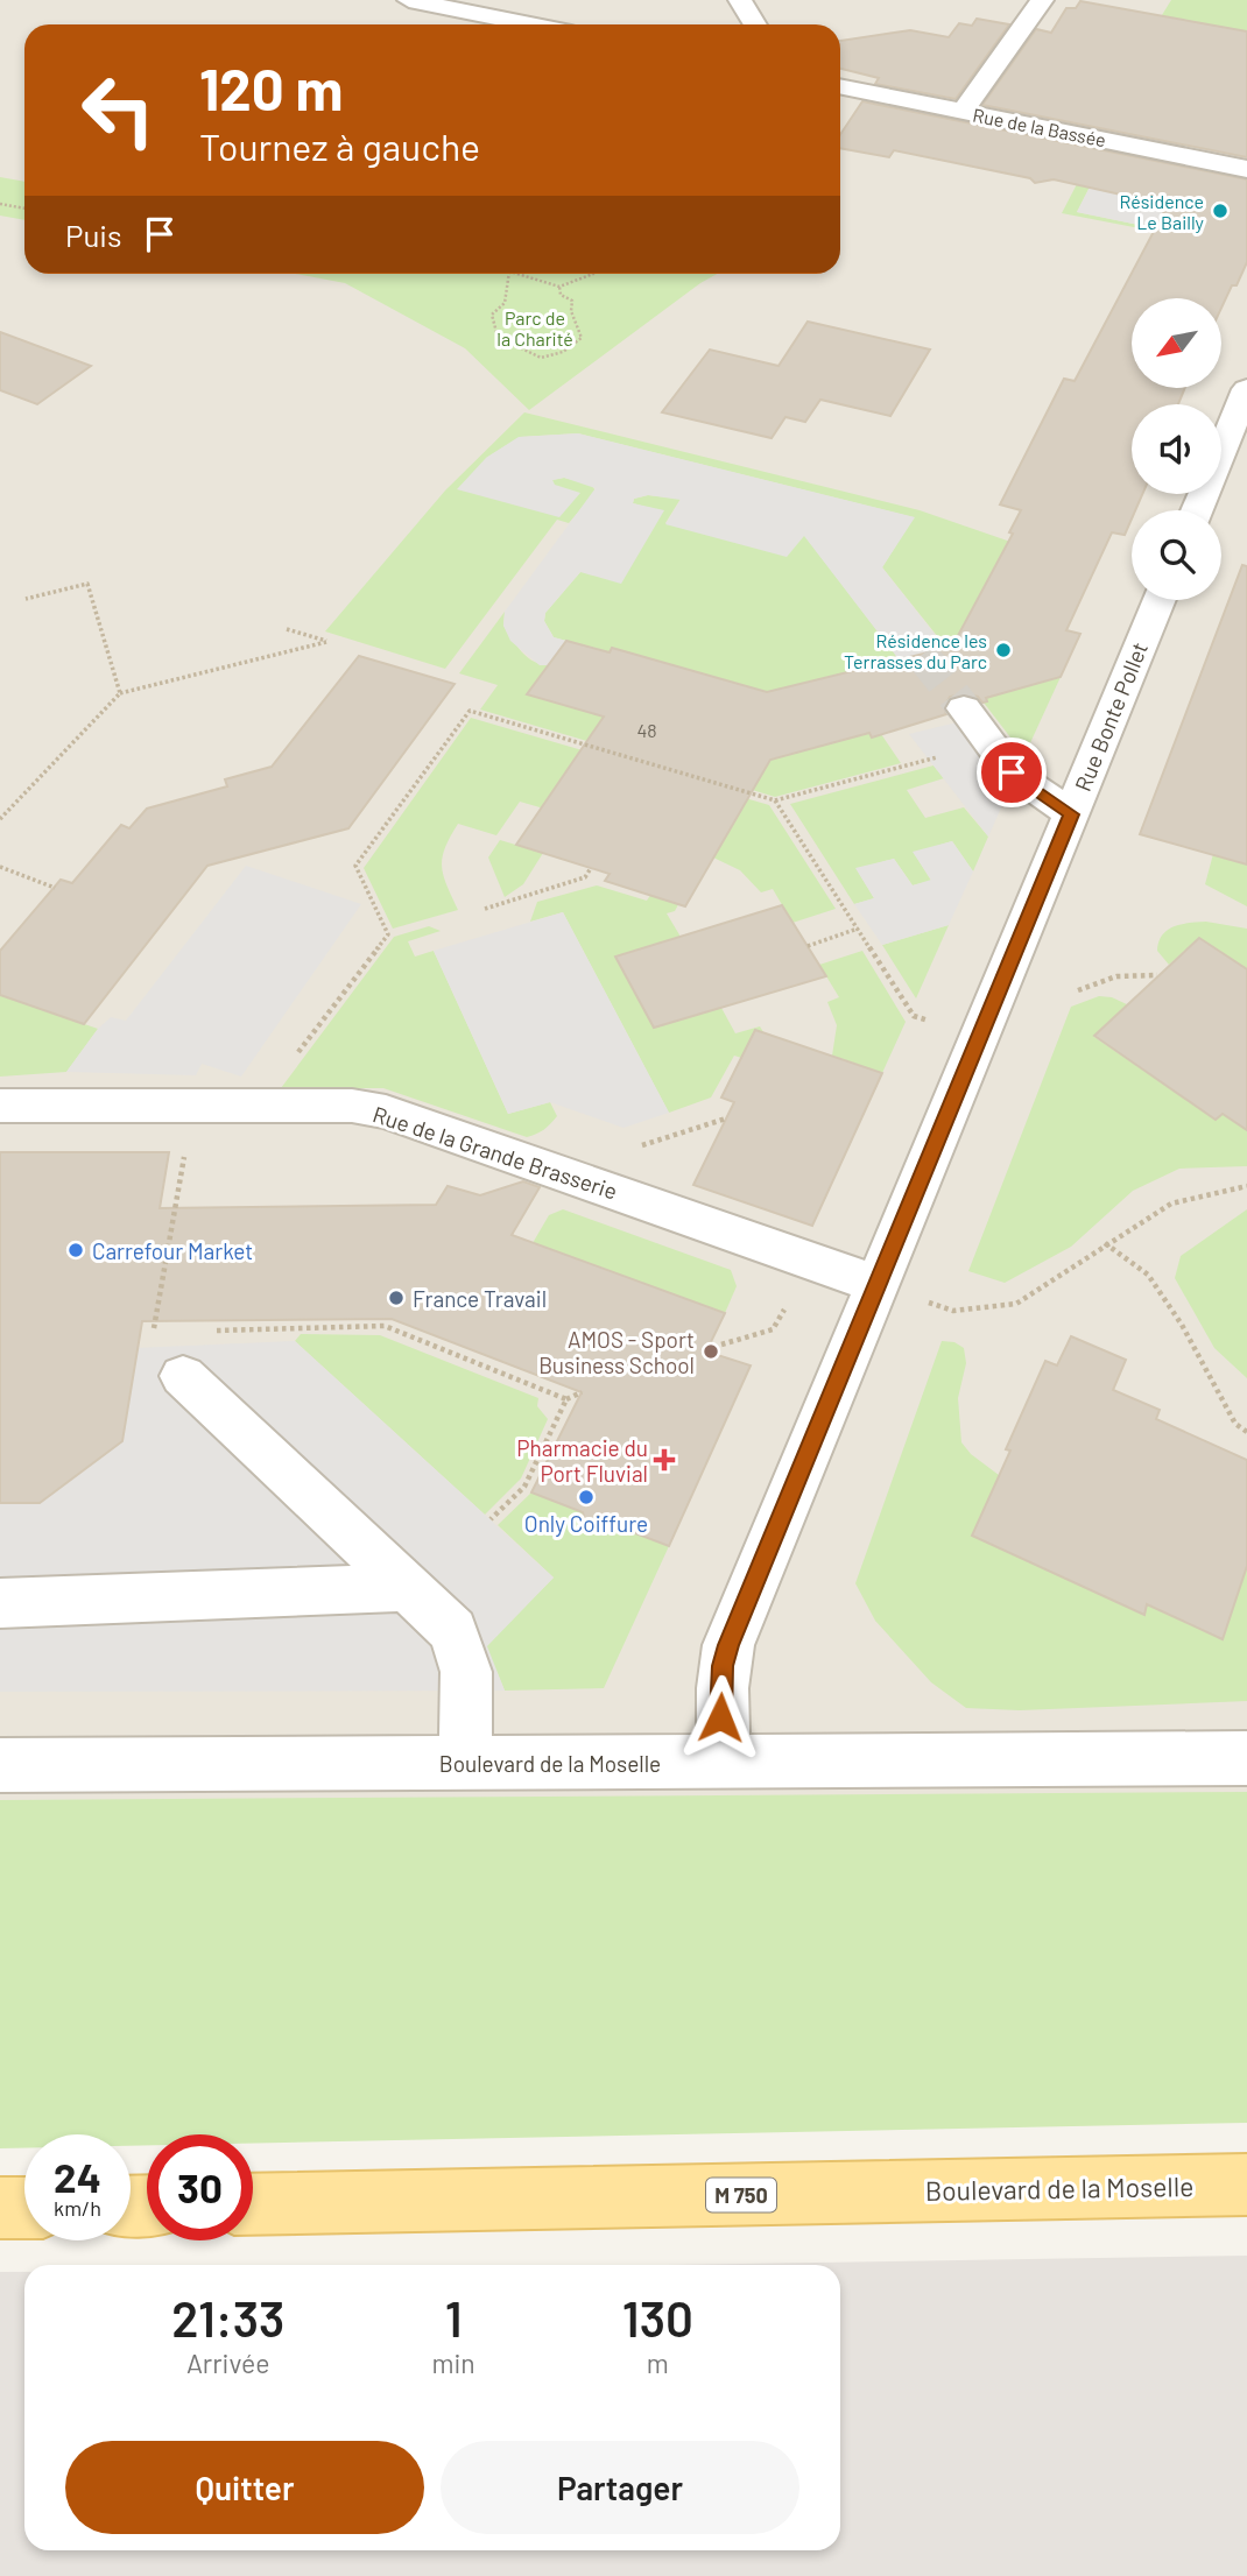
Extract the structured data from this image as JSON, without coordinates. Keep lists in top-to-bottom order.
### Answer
{
  "streets": {
    "main road": ["Boulevard de la Moselle", "M 750"],
    "street": ["Rue de la Bassée", "Rue Bonte Pollet", "Rue de la Grande Brasserie"]
  },
  "crossings": [
    ["Rue Bonte Pollet", "Rue de la Grande Brasserie"],
    ["Rue Bonte Pollet", "Boulevard de la Moselle"]
  ],
  "parks": ["Parc de la Charité"],
  "places": {
    "other": [
      "Résidence Le Bailly",
      "Résidence les Terrasses du Parc",
      "Carrefour Market",
      "France Travail",
      "AMOS - Sport Business School",
      "Only Coiffure"
    ],
    "health": ["Pharmacie du Port Fluvial"]
  },
  "house_numbers": ["48"],
  "north": "bottom left",
  "page": {
    "turn": ["120 m", "Tournez à gauche"],
    "then": "Puis",
    "speed": "24 km/h",
    "limit": "30",
    "eta": [
      "21:33",
      "Arrivée",
      "1",
      "min",
      "130",
      "m"
    ],
    "buttons": ["Quitter", "Partager"]
  }
}
